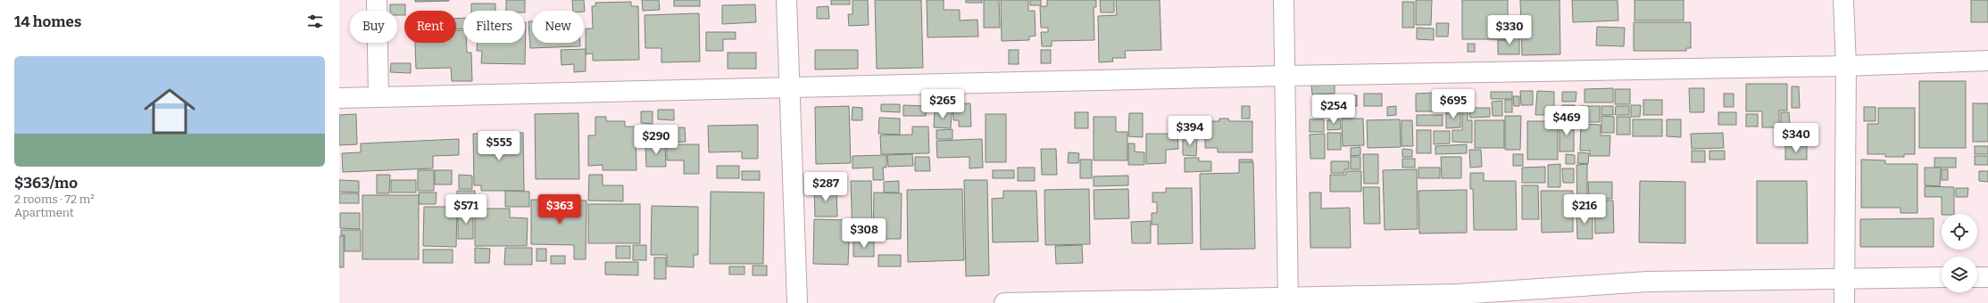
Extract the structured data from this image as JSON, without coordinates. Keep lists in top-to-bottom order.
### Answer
{
  "page": {
    "heading": "14 homes",
    "chip": [
      "Buy",
      "Rent",
      "Filters",
      "New"
    ],
    "price": [
      "$330",
      "$265",
      "$695",
      "$254",
      "$469",
      "$394",
      "$340",
      "$290",
      "$555",
      "$287",
      "$571",
      "$363",
      "$216",
      "$308"
    ],
    "list": [
      {
        "name": "$363/mo",
        "note": "2 rooms · 72 m² · Apartment"
      }
    ]
  }
}
